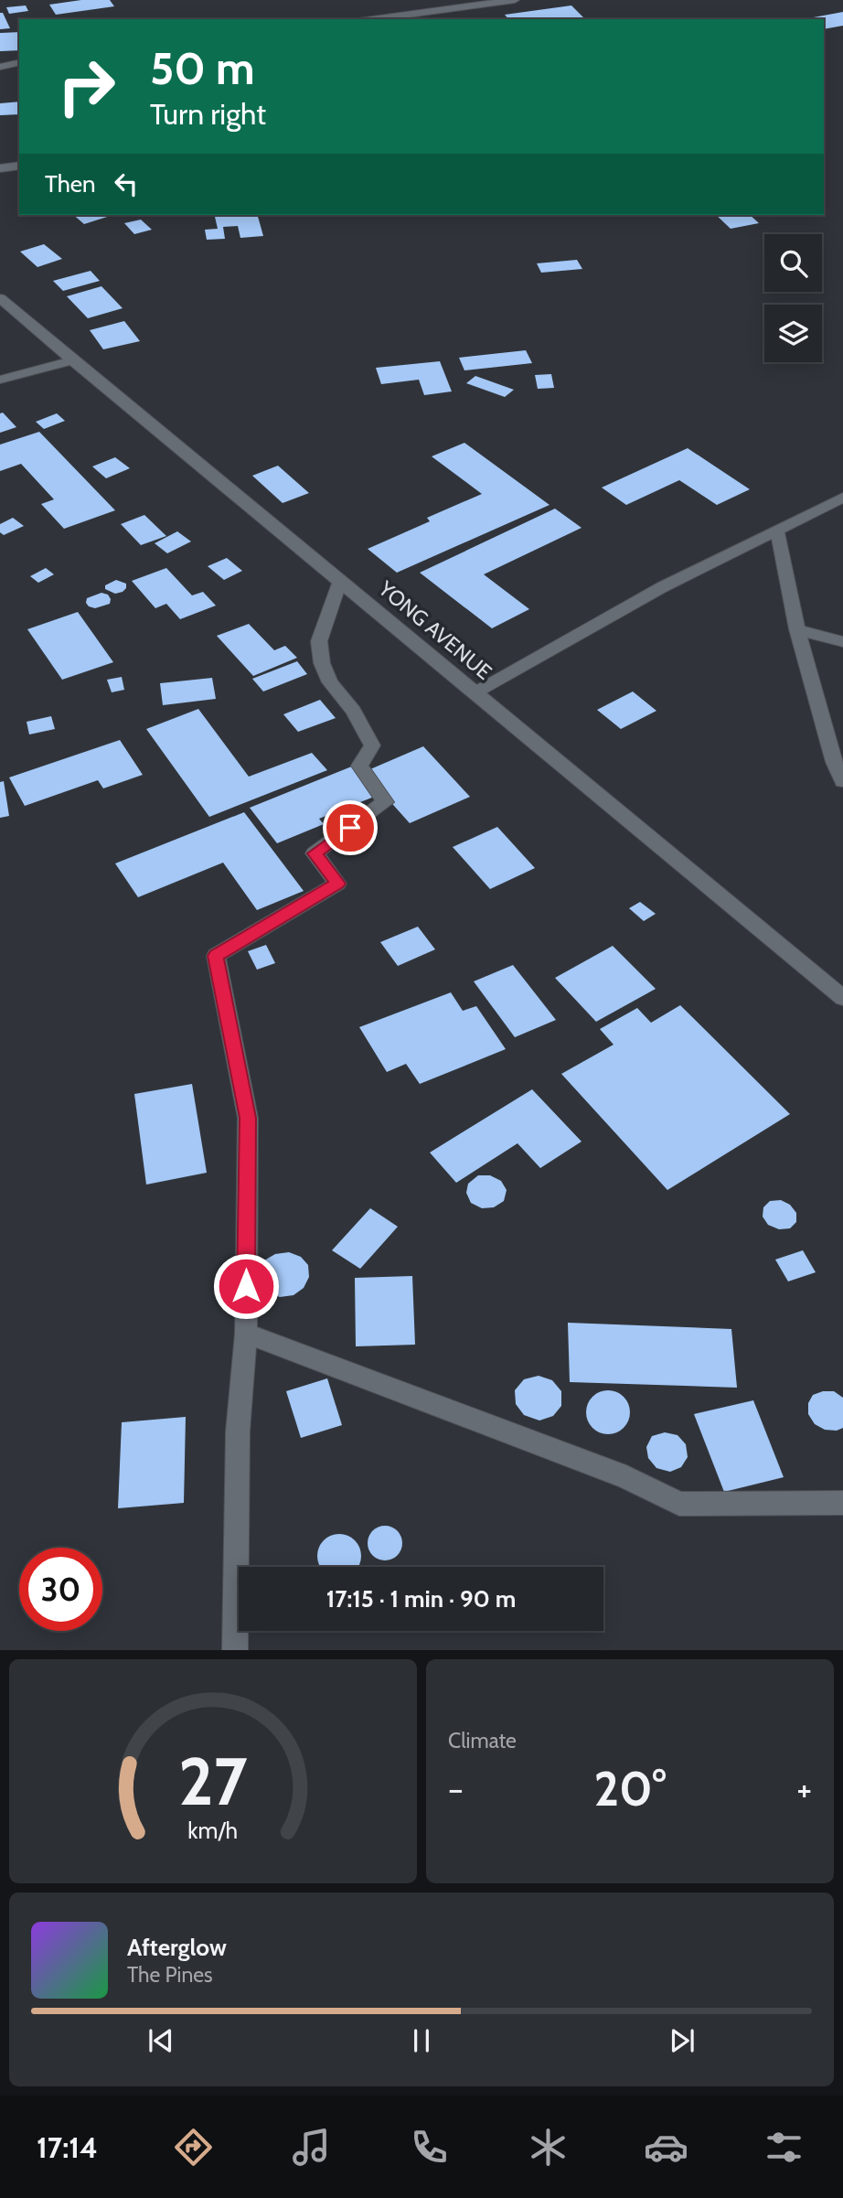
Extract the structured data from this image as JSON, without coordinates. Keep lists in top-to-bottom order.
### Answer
{
  "streets": {
    "street": ["YONG AVENUE"]
  },
  "page": {
    "turn": ["50 m", "Turn right"],
    "then": "Then",
    "limit": "30",
    "trip": "17:15 · 1 min · 90 m",
    "tile": "Climate",
    "heat": ["−", "20°", "+"],
    "song": ["Afterglow", "The Pines"],
    "tabs": "17:14",
    "gauge": ["27", "km/h"]
  }
}
